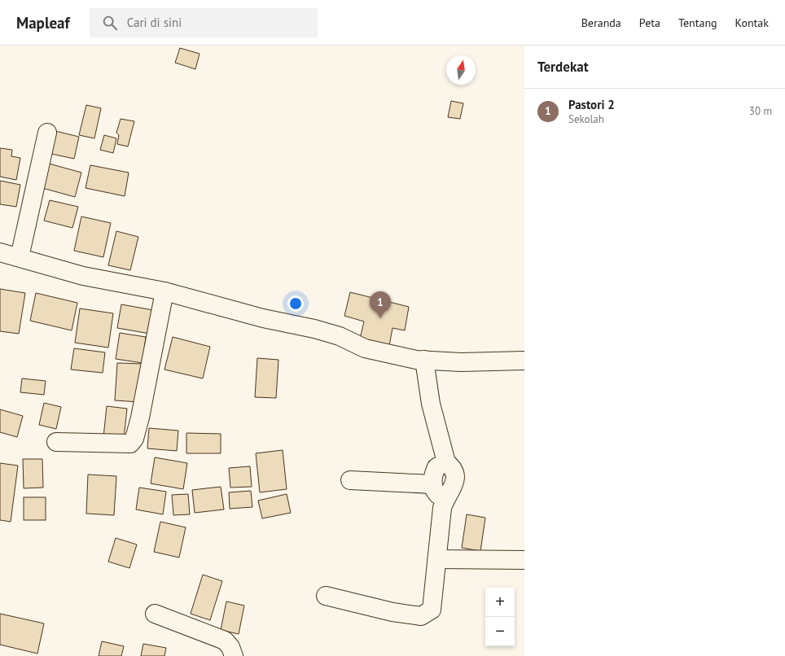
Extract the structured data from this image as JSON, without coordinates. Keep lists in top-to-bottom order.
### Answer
{
  "north": "top",
  "page": {
    "header": "Mapleaf",
    "search": "Cari di sini",
    "nav": [
      "Beranda",
      "Peta",
      "Tentang",
      "Kontak"
    ],
    "heading": "Terdekat",
    "list": [
      {
        "mark": "1",
        "name": "Pastori 2",
        "note": "Sekolah",
        "value": "30 m"
      }
    ],
    "pins": "1",
    "map_buttons": ["+", "−"]
  }
}
